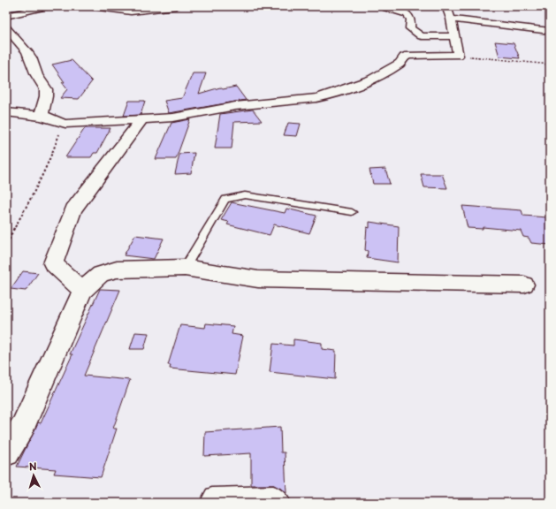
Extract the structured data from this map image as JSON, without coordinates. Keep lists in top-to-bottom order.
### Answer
{
  "north": "top"
}
